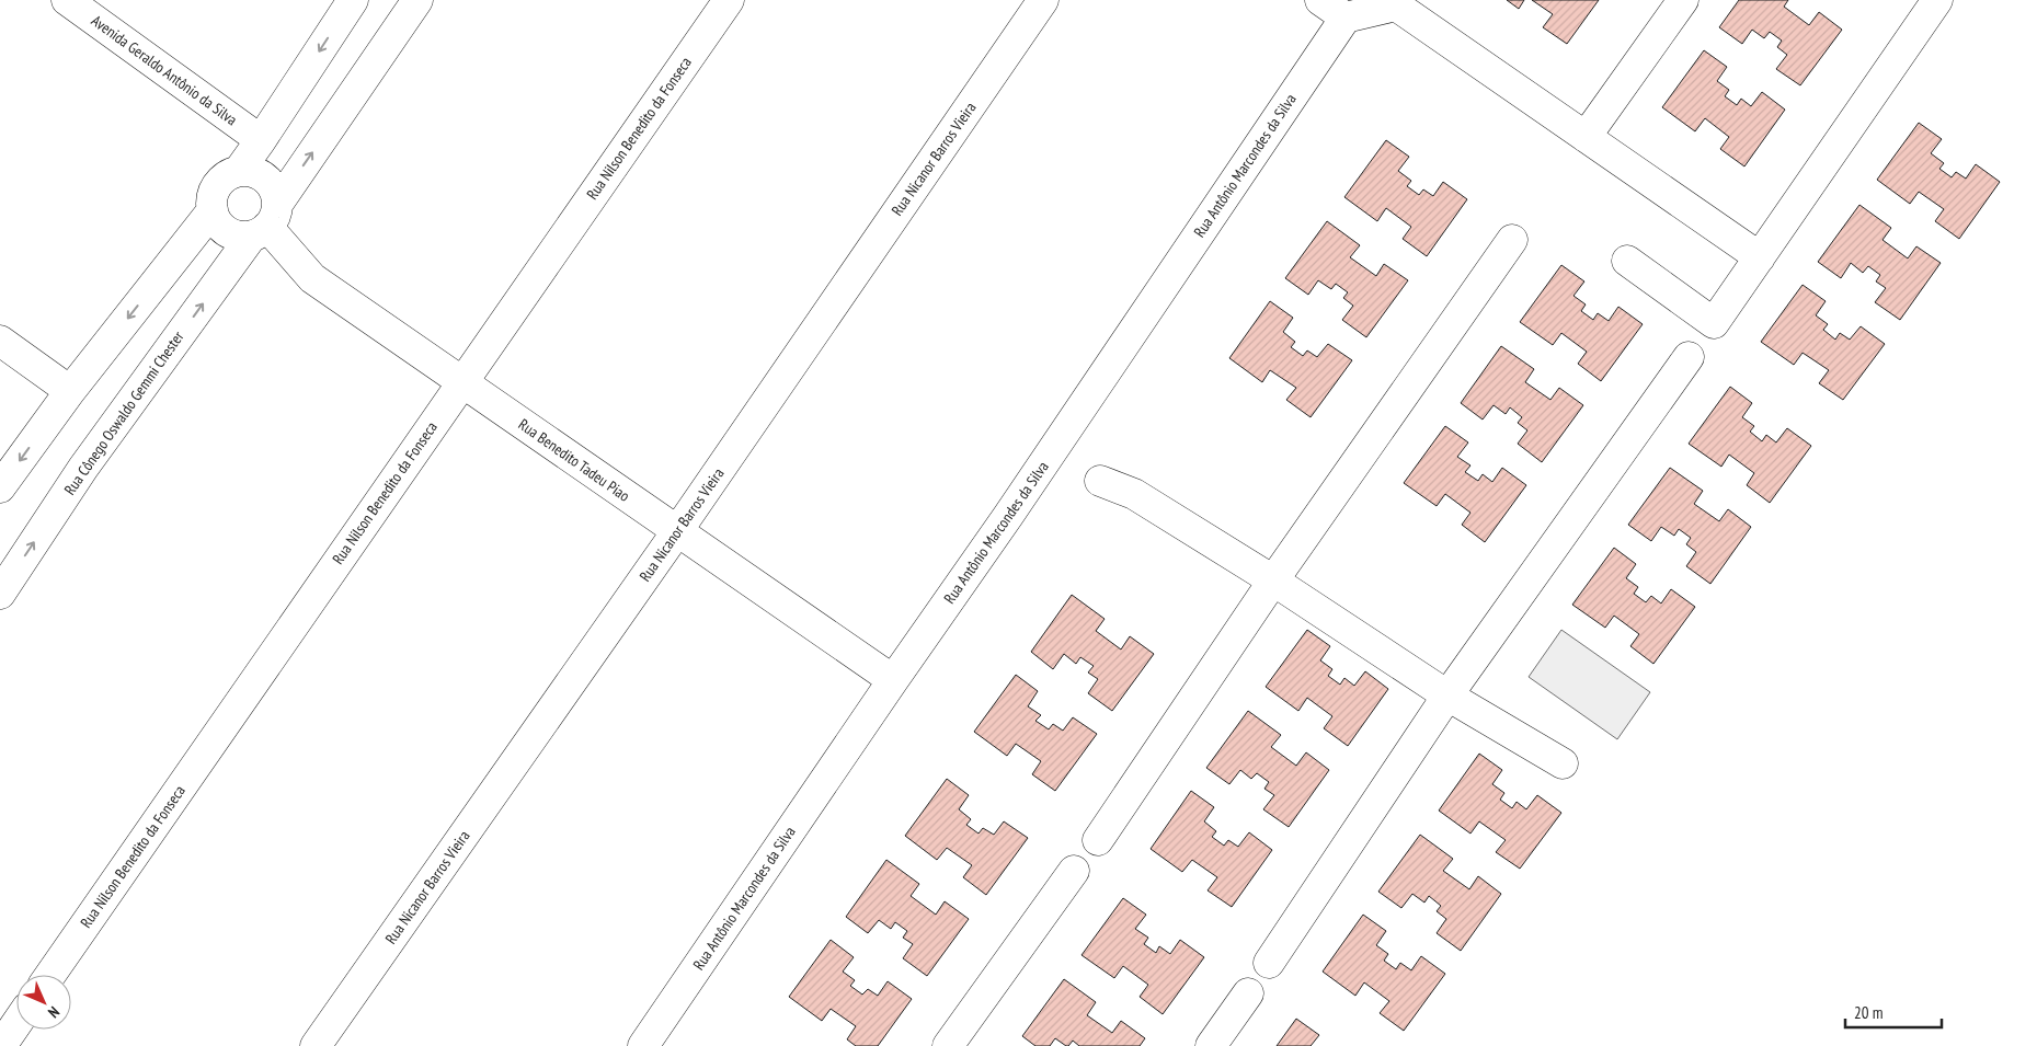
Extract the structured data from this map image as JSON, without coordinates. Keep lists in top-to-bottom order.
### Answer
{
  "streets": {
    "street": [
      "Avenida Geraldo Antônio da Silva",
      "Rua Nilson Benedito da Fonseca",
      "Rua Nicanor Barros Vieira",
      "Rua Antônio Marcondes da Silva",
      "Rua Cônego Oswaldo Gemmi Chester",
      "Rua Benedito Tadeu Piao"
    ]
  },
  "crossings": [
    ["Rua Nilson Benedito da Fonseca", "Rua Benedito Tadeu Piao"],
    ["Rua Nicanor Barros Vieira", "Rua Benedito Tadeu Piao"],
    ["Rua Antônio Marcondes da Silva", "Rua Benedito Tadeu Piao"],
    ["Rua Cônego Oswaldo Gemmi Chester", "Rua Benedito Tadeu Piao"]
  ],
  "scale_bar": "20 m",
  "north": "bottom right"
}
